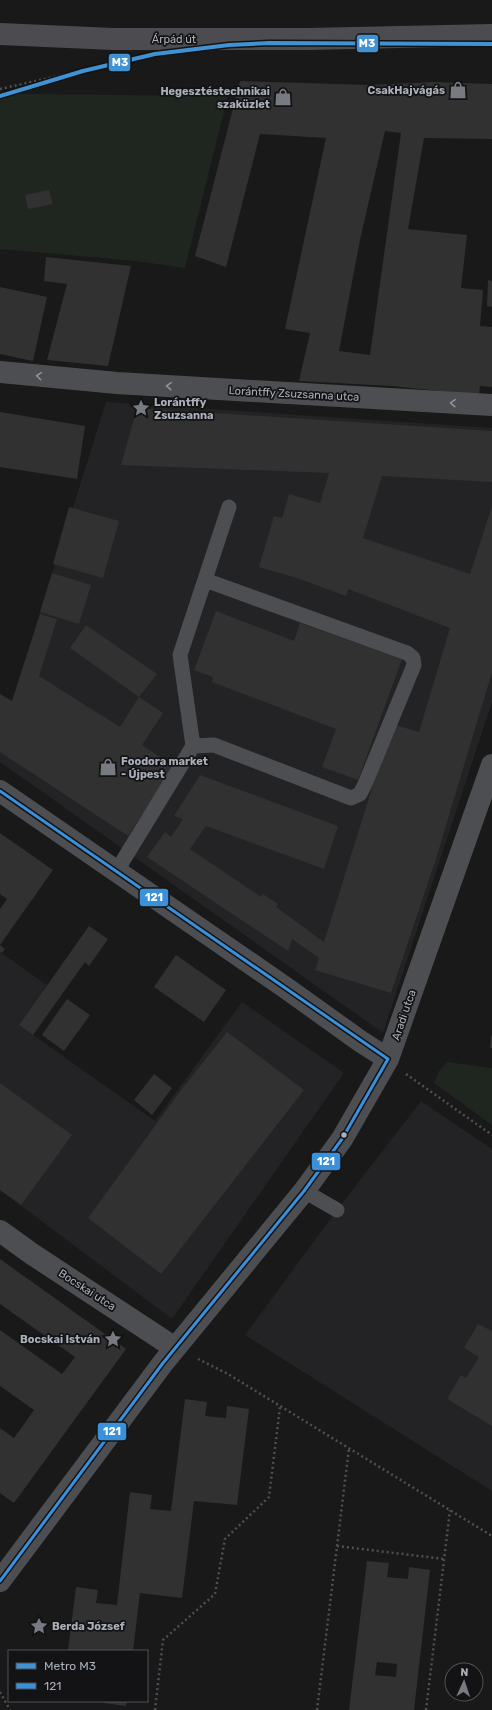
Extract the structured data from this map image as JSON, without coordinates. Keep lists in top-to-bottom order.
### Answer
{
  "streets": {
    "main road": ["Árpád út"],
    "street": ["Lorántffy Zsuzsanna utca", "Aradi utca", "Bocskai utca"]
  },
  "crossings": [
    ["Aradi utca", "Bocskai utca"]
  ],
  "one_way": ["Lorántffy Zsuzsanna utca"],
  "places": {
    "shop": ["CsakHajvágás", "Hegesztéstechnikai szaküzlet", "Foodora market - Újpest"],
    "place": ["Lorántffy Zsuzsanna", "Bocskai István", "Berda József"]
  },
  "lines": ["metro line M3", "transit line 121"],
  "legend": ["Metro M3", "121"],
  "north": "top"
}
